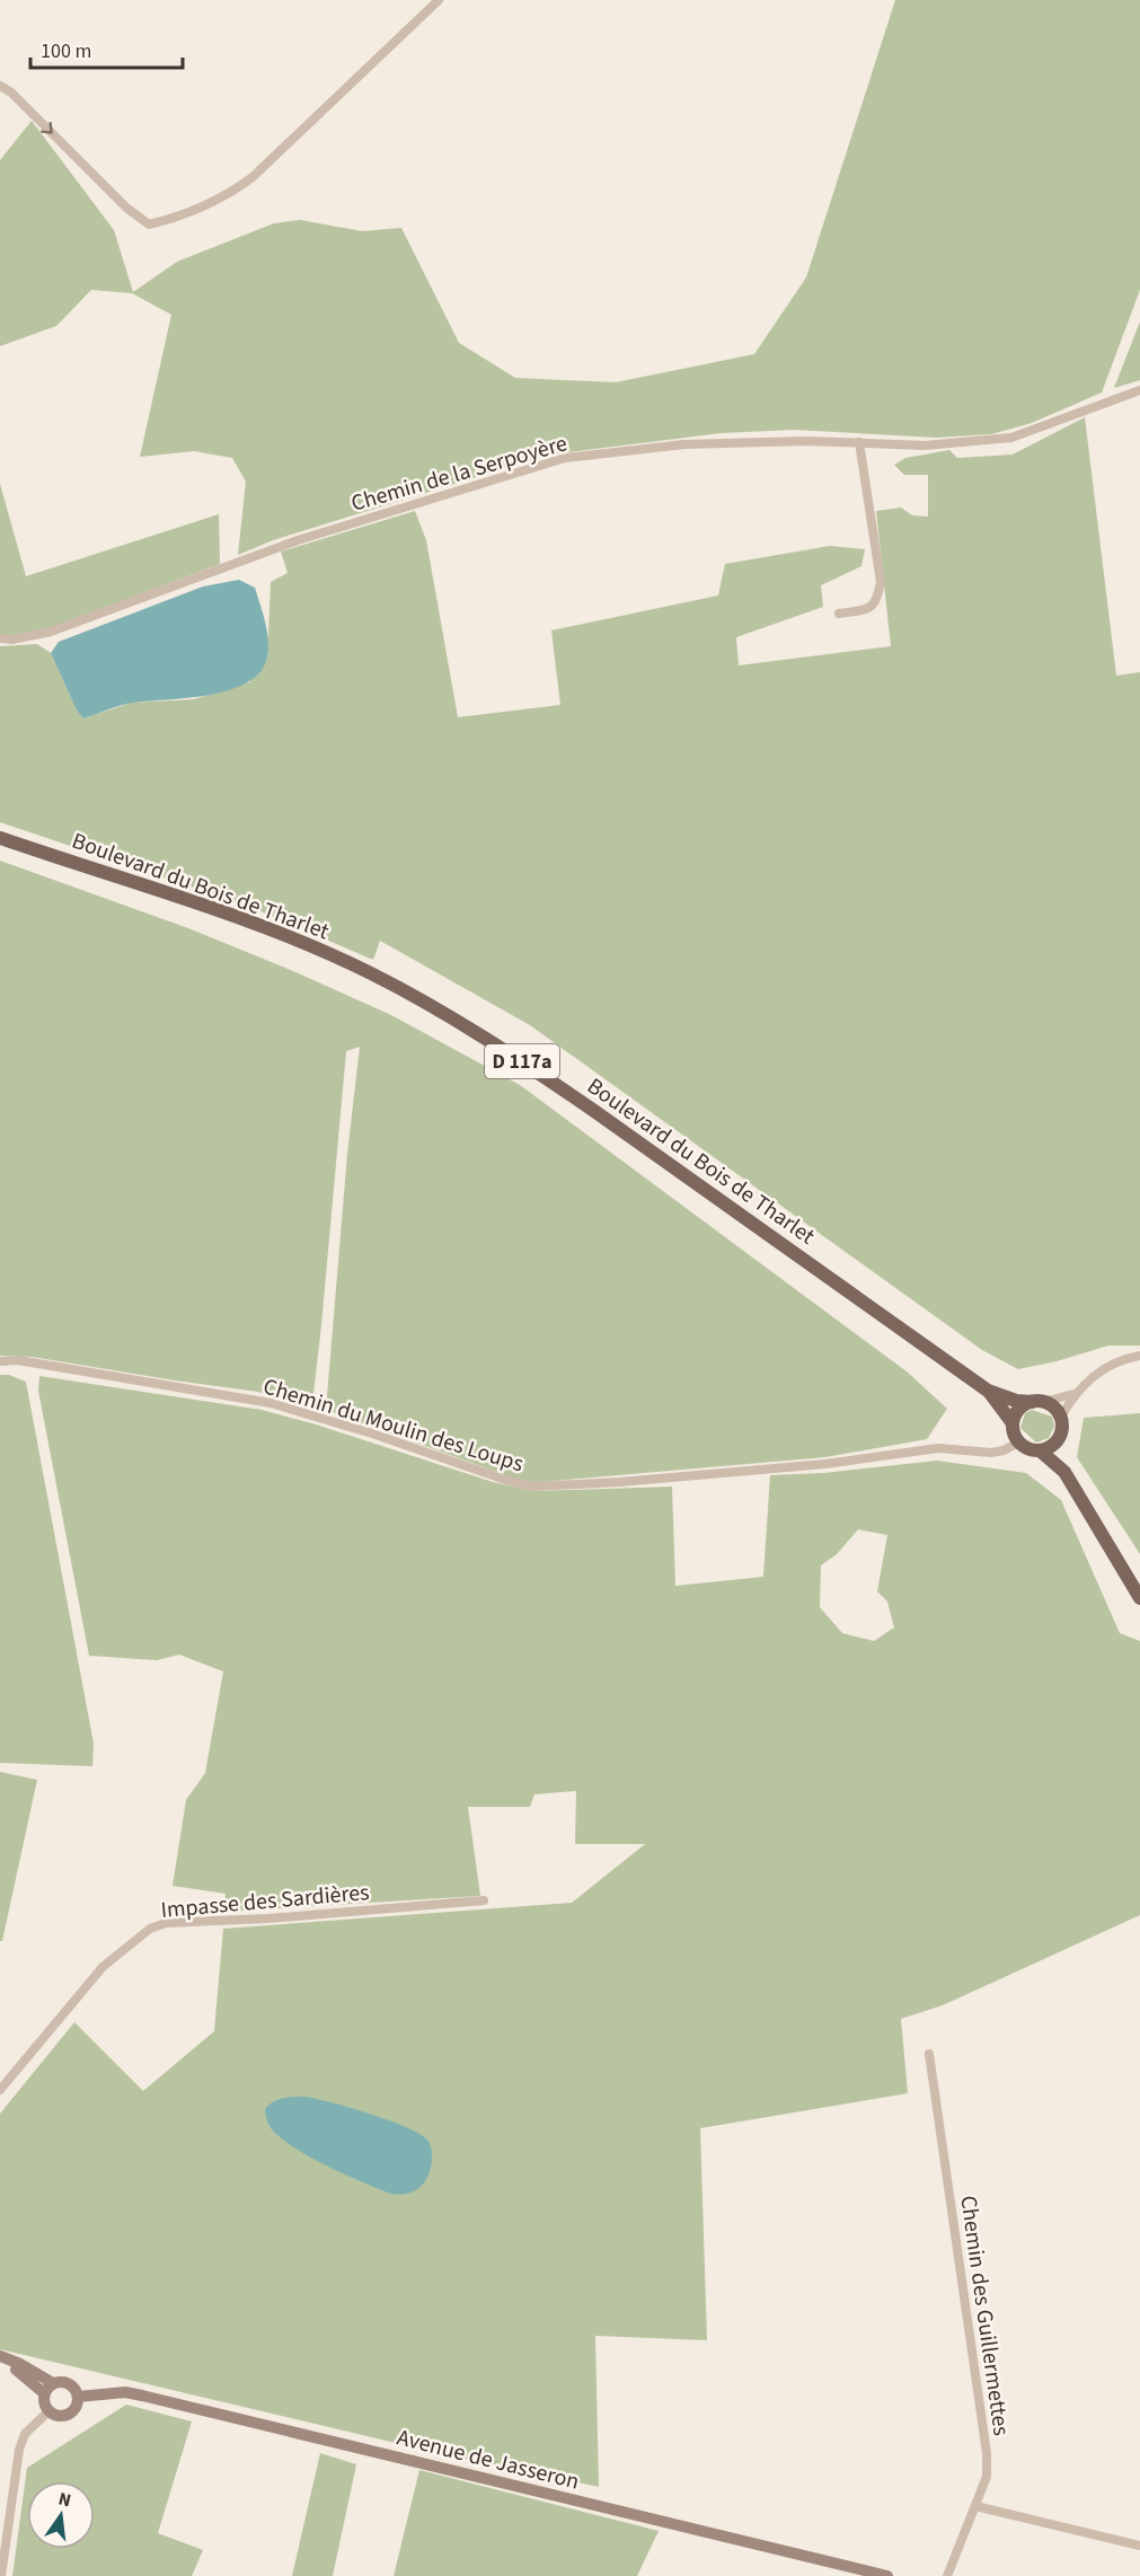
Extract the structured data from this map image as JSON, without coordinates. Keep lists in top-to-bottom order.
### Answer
{
  "streets": {
    "main road": ["Boulevard du Bois de Tharlet", "D 117a", "Avenue de Jasseron"],
    "street": [
      "Chemin de la Serpoyère",
      "Chemin du Moulin des Loups",
      "Impasse des Sardières",
      "Chemin des Guillermettes"
    ]
  },
  "crossings": [
    ["Boulevard du Bois de Tharlet", "Chemin du Moulin des Loups"]
  ],
  "scale_bar": "100 m",
  "north": "top"
}
